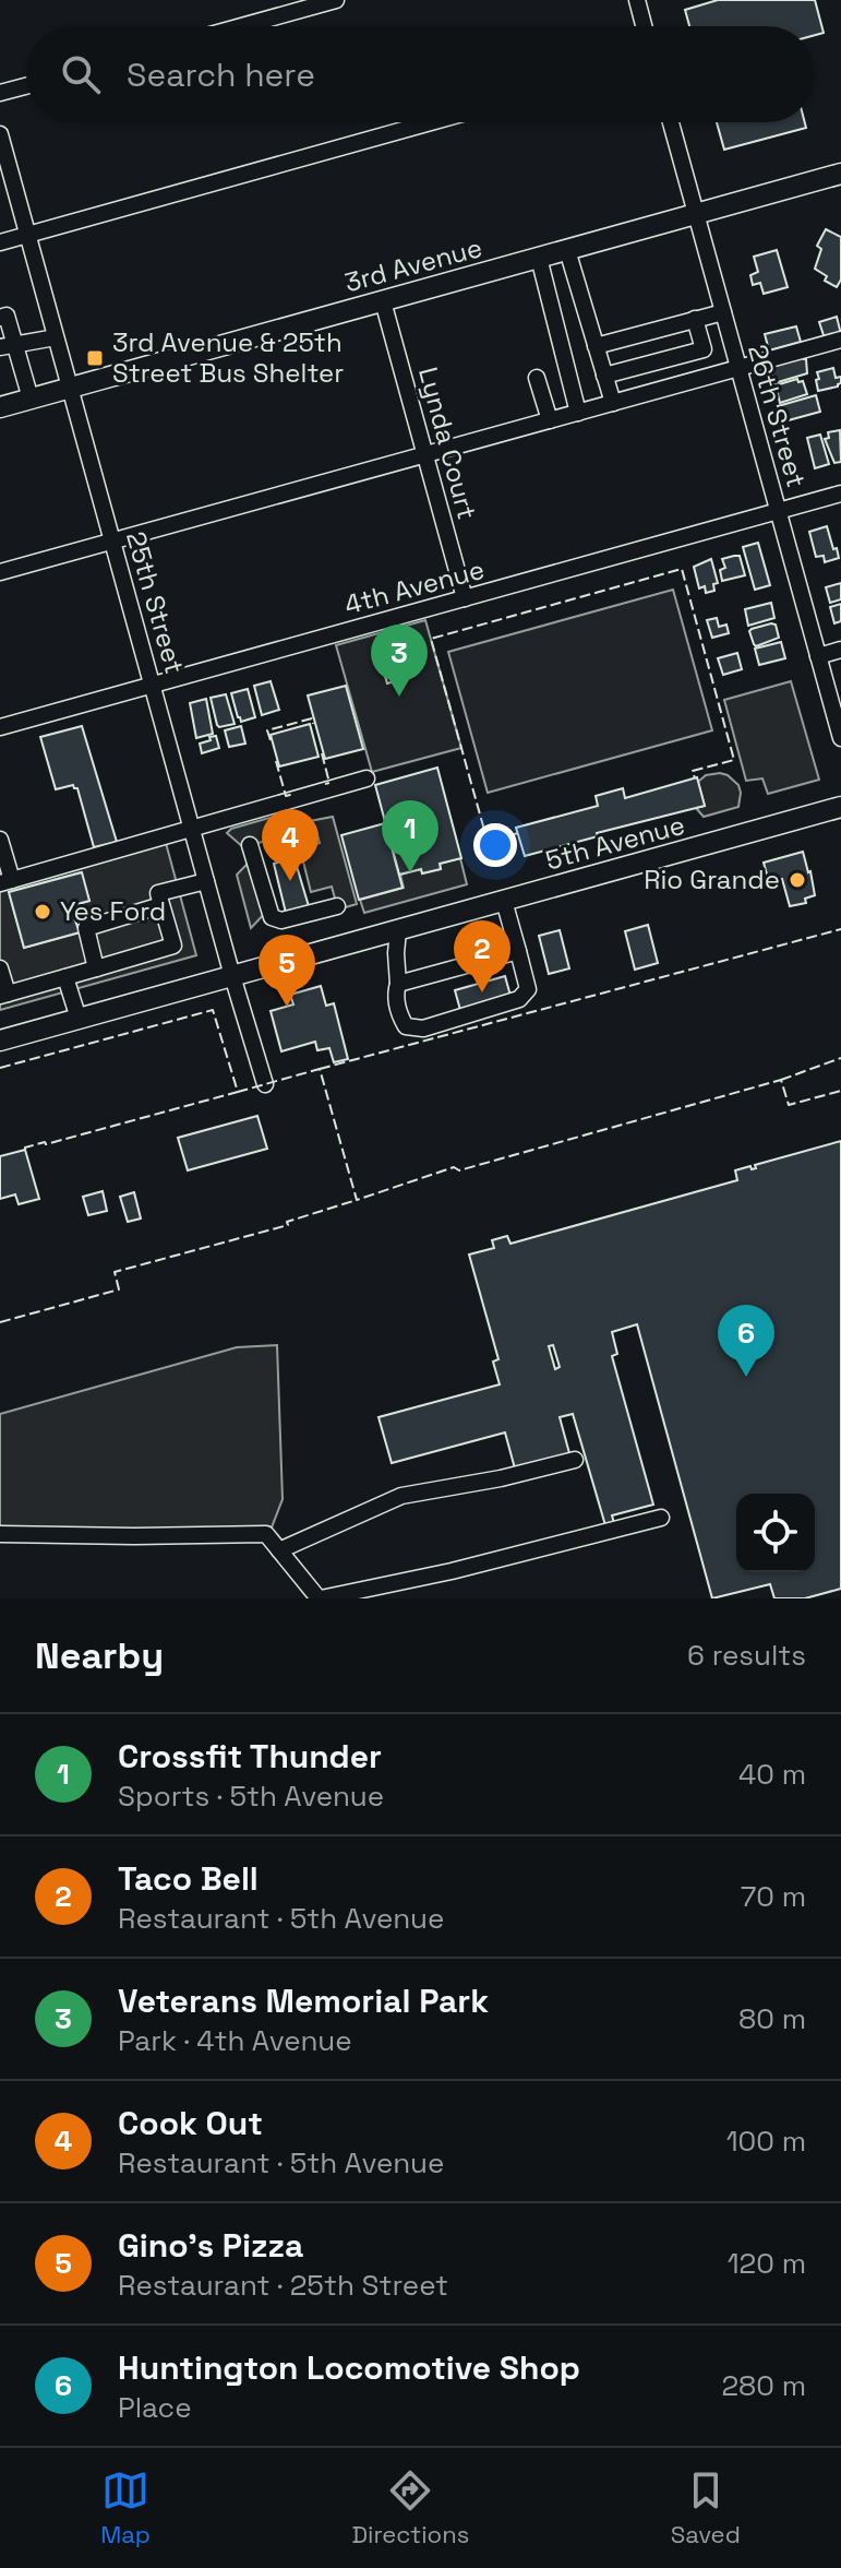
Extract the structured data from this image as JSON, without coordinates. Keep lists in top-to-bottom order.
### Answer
{
  "streets": {
    "main road": ["3rd Avenue", "5th Avenue"],
    "street": [
      "26th Street",
      "Lynda Court",
      "4th Avenue",
      "25th Street"
    ]
  },
  "crossings": [
    ["3rd Avenue", "26th Street"],
    ["3rd Avenue", "Lynda Court"],
    ["3rd Avenue", "25th Street"],
    ["26th Street", "4th Avenue"],
    ["Lynda Court", "4th Avenue"],
    ["4th Avenue", "25th Street"],
    ["25th Street", "5th Avenue"]
  ],
  "places": {
    "transit": ["3rd Avenue & 25th Street Bus Shelter"],
    "other": ["Rio Grande", "Yes Ford"]
  },
  "page": {
    "search": "Search here",
    "pins": [
      "3",
      "1",
      "4",
      "2",
      "5",
      "6"
    ],
    "heading": ["Nearby", "6 results"],
    "list": [
      {
        "mark": "1",
        "name": "Crossfit Thunder",
        "note": "Sports · 5th Avenue",
        "value": "40 m"
      },
      {
        "mark": "2",
        "name": "Taco Bell",
        "note": "Restaurant · 5th Avenue",
        "value": "70 m"
      },
      {
        "mark": "3",
        "name": "Veterans Memorial Park",
        "note": "Park · 4th Avenue",
        "value": "80 m"
      },
      {
        "mark": "4",
        "name": "Cook Out",
        "note": "Restaurant · 5th Avenue",
        "value": "100 m"
      },
      {
        "mark": "5",
        "name": "Gino's Pizza",
        "note": "Restaurant · 25th Street",
        "value": "120 m"
      },
      {
        "mark": "6",
        "name": "Huntington Locomotive Shop",
        "note": "Place",
        "value": "280 m"
      }
    ],
    "nav": ["Map", "Directions", "Saved"]
  }
}
